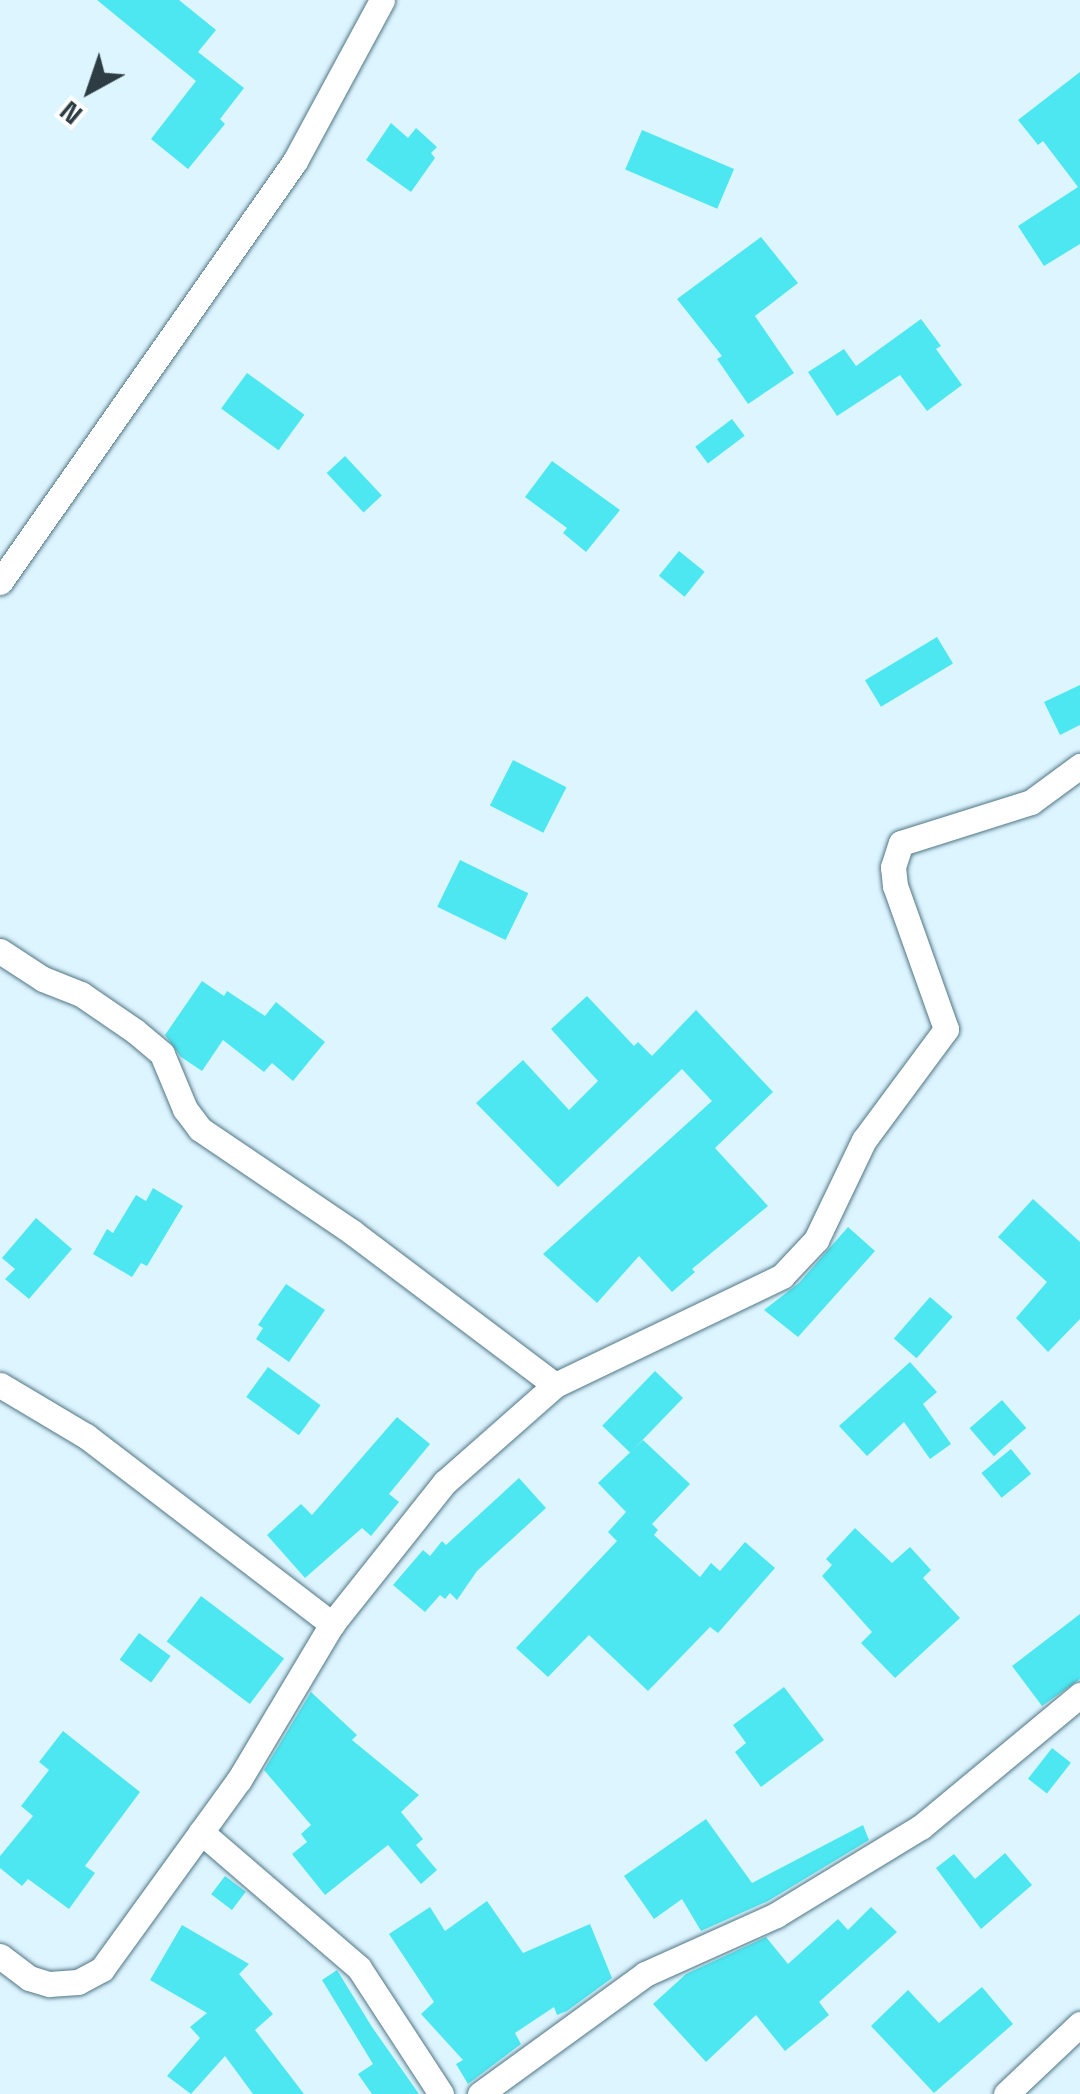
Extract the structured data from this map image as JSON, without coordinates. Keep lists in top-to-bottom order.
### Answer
{
  "north": "bottom left"
}
